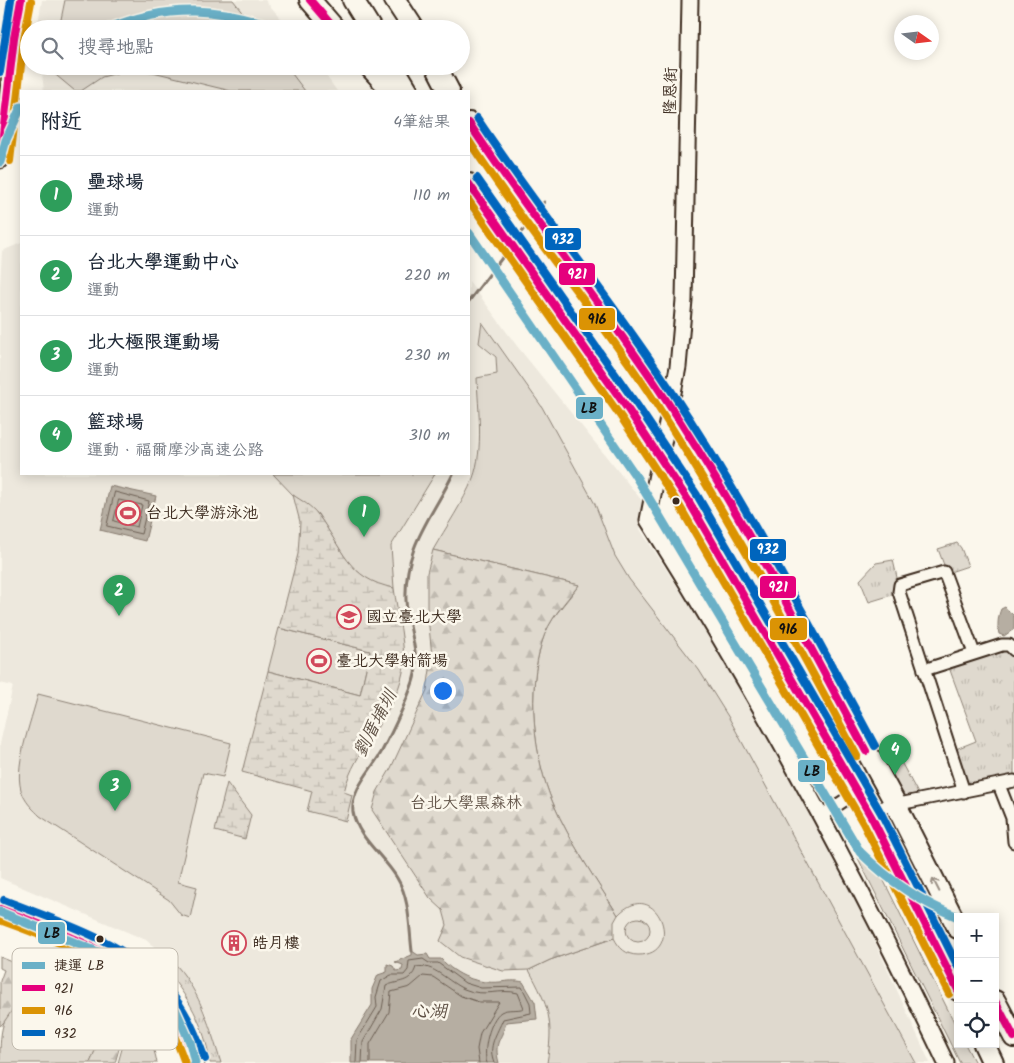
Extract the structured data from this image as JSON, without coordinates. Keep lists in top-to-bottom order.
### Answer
{
  "streets": {
    "street": ["隆恩街"]
  },
  "water": ["劉厝埔圳", "心湖"],
  "parks": ["台北大學黒森林"],
  "places": {
    "sports": ["台北大學游泳池", "臺北大學射箭場"],
    "school or university": ["國立臺北大學"],
    "building": ["皓月樓"]
  },
  "lines": [
    "transit line 921",
    "transit line 932",
    "transit line 916",
    "metro line LB"
  ],
  "legend": [
    "捷運 LB",
    "921",
    "916",
    "932"
  ],
  "north": "right",
  "page": {
    "search": "搜尋地點",
    "heading": ["附近", "4筆結果"],
    "list": [
      {
        "mark": "1",
        "name": "壘球場",
        "note": "運動",
        "value": "110 m"
      },
      {
        "mark": "2",
        "name": "台北大學運動中心",
        "note": "運動",
        "value": "220 m"
      },
      {
        "mark": "3",
        "name": "北大極限運動場",
        "note": "運動",
        "value": "230 m"
      },
      {
        "mark": "4",
        "name": "籃球場",
        "note": "運動 · 福爾摩沙高速公路",
        "value": "310 m"
      }
    ],
    "pins": [
      "1",
      "2",
      "4",
      "3"
    ],
    "map_buttons": ["+", "−"]
  }
}
